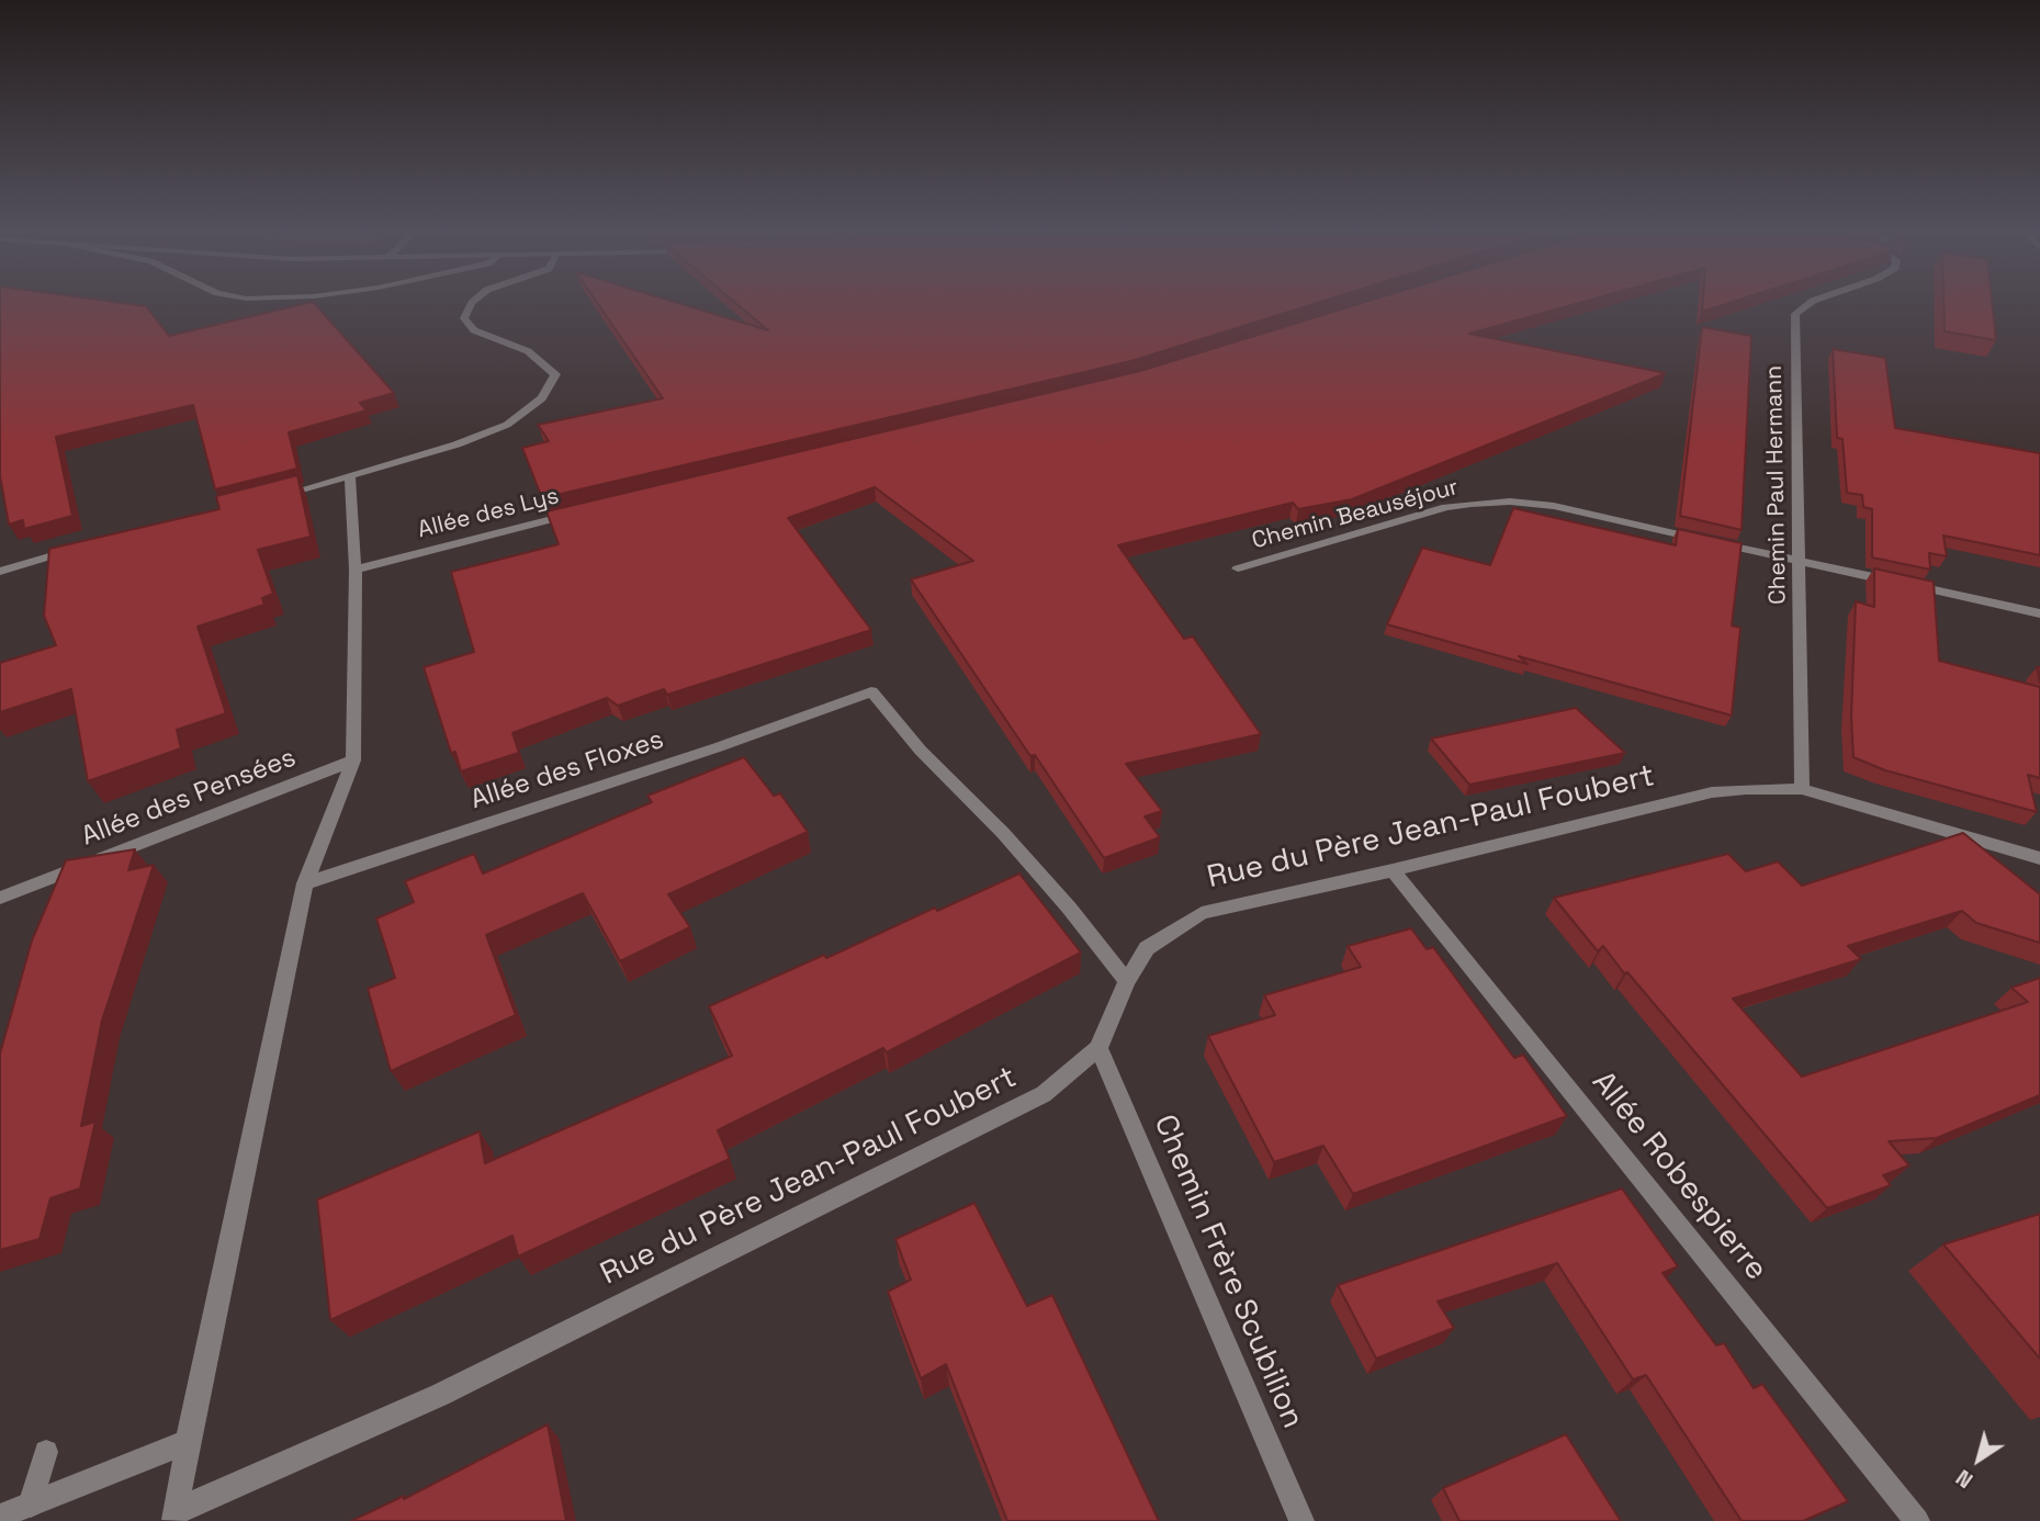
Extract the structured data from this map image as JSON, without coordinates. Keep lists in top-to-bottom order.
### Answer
{
  "streets": {
    "street": [
      "Chemin Paul Hermann",
      "Allée des Lys",
      "Chemin Beauséjour",
      "Allée des Floxes",
      "Allée des Pensées",
      "Rue du Père Jean-Paul Foubert",
      "Allée Robespierre",
      "Chemin Frère Scubilion"
    ]
  },
  "crossings": [
    ["Chemin Paul Hermann", "Chemin Beauséjour"],
    ["Chemin Paul Hermann", "Rue du Père Jean-Paul Foubert"],
    ["Allée des Floxes", "Rue du Père Jean-Paul Foubert"],
    ["Rue du Père Jean-Paul Foubert", "Allée Robespierre"],
    ["Rue du Père Jean-Paul Foubert", "Chemin Frère Scubilion"]
  ],
  "north": "bottom left"
}
